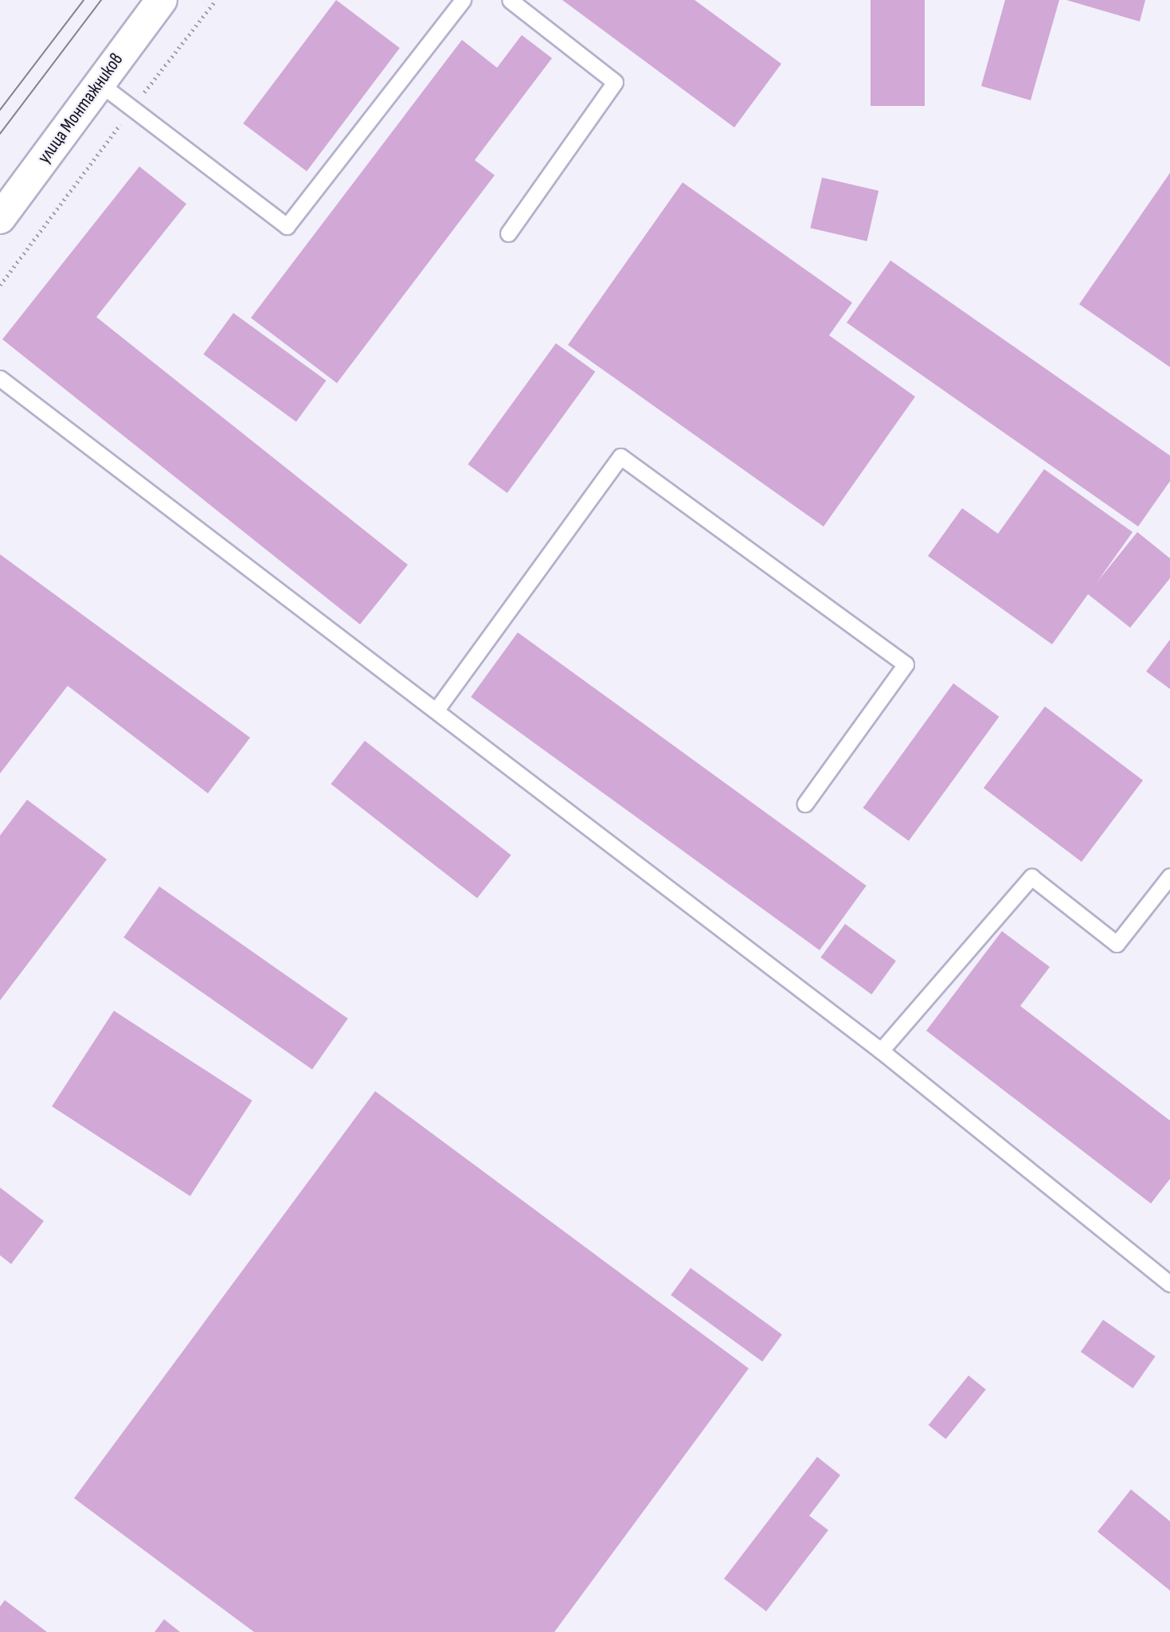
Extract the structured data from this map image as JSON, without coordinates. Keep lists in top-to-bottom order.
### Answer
{
  "streets": {
    "main road": ["улица Монтажников"]
  }
}
